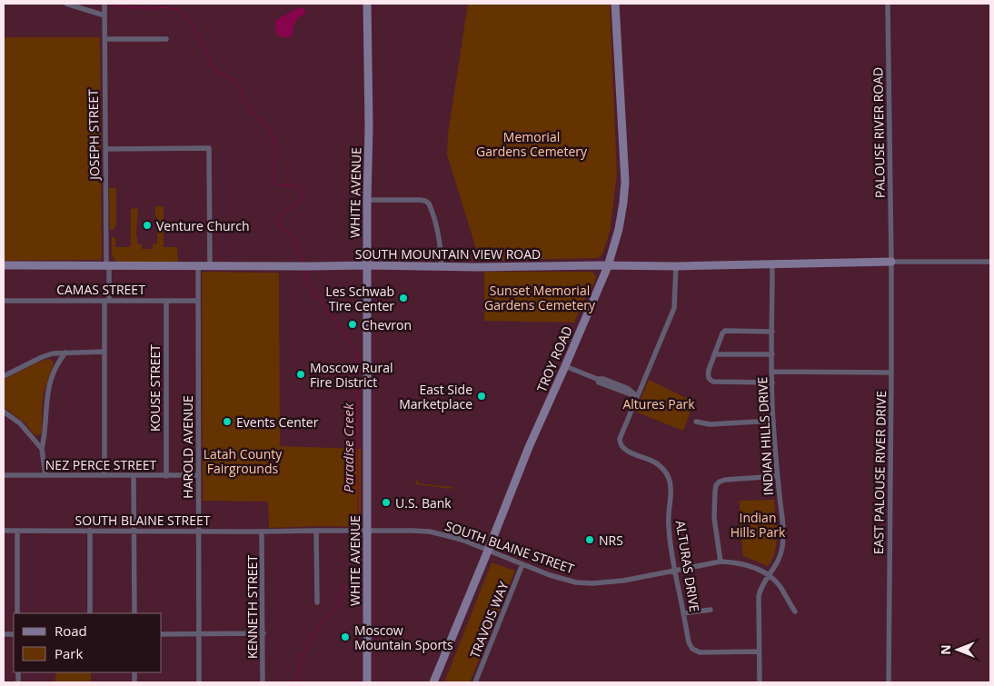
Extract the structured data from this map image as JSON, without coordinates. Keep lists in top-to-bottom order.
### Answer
{
  "streets": {
    "street": [
      "PALOUSE RIVER ROAD",
      "JOSEPH STREET",
      "WHITE AVENUE",
      "SOUTH MOUNTAIN VIEW ROAD",
      "CAMAS STREET",
      "TROY ROAD",
      "KOUSE STREET",
      "INDIAN HILLS DRIVE",
      "HAROLD AVENUE",
      "NEZ PERCE STREET",
      "EAST PALOUSE RIVER DRIVE",
      "SOUTH BLAINE STREET",
      "ALTURAS DRIVE",
      "KENNETH STREET",
      "TRAVOIS WAY"
    ]
  },
  "crossings": [
    ["PALOUSE RIVER ROAD", "SOUTH MOUNTAIN VIEW ROAD"],
    ["PALOUSE RIVER ROAD", "EAST PALOUSE RIVER DRIVE"],
    ["JOSEPH STREET", "SOUTH MOUNTAIN VIEW ROAD"],
    ["JOSEPH STREET", "CAMAS STREET"],
    ["JOSEPH STREET", "NEZ PERCE STREET"],
    ["WHITE AVENUE", "SOUTH MOUNTAIN VIEW ROAD"],
    ["WHITE AVENUE", "SOUTH BLAINE STREET"],
    ["SOUTH MOUNTAIN VIEW ROAD", "TROY ROAD"],
    ["SOUTH MOUNTAIN VIEW ROAD", "INDIAN HILLS DRIVE"],
    ["SOUTH MOUNTAIN VIEW ROAD", "HAROLD AVENUE"],
    ["SOUTH MOUNTAIN VIEW ROAD", "EAST PALOUSE RIVER DRIVE"],
    ["SOUTH MOUNTAIN VIEW ROAD", "ALTURAS DRIVE"],
    ["CAMAS STREET", "KOUSE STREET"],
    ["CAMAS STREET", "HAROLD AVENUE"],
    ["TROY ROAD", "SOUTH BLAINE STREET"],
    ["KOUSE STREET", "NEZ PERCE STREET"],
    ["INDIAN HILLS DRIVE", "SOUTH BLAINE STREET"],
    ["INDIAN HILLS DRIVE", "ALTURAS DRIVE"],
    ["HAROLD AVENUE", "NEZ PERCE STREET"],
    ["HAROLD AVENUE", "SOUTH BLAINE STREET"],
    ["SOUTH BLAINE STREET", "ALTURAS DRIVE"],
    ["SOUTH BLAINE STREET", "KENNETH STREET"],
    ["SOUTH BLAINE STREET", "TRAVOIS WAY"]
  ],
  "water": ["Paradise Creek"],
  "parks": [
    "Memorial Gardens Cemetery",
    "Sunset Memorial Gardens Cemetery",
    "Altures Park",
    "Latah County Fairgrounds",
    "Indian Hills Park"
  ],
  "places": [
    "Venture Church",
    "Les Schwab Tire Center",
    "Chevron",
    "Moscow Rural Fire District",
    "East Side Marketplace",
    "Events Center",
    "U.S. Bank",
    "NRS",
    "Moscow Mountain Sports"
  ],
  "legend": ["Road", "Park"],
  "north": "left"
}
